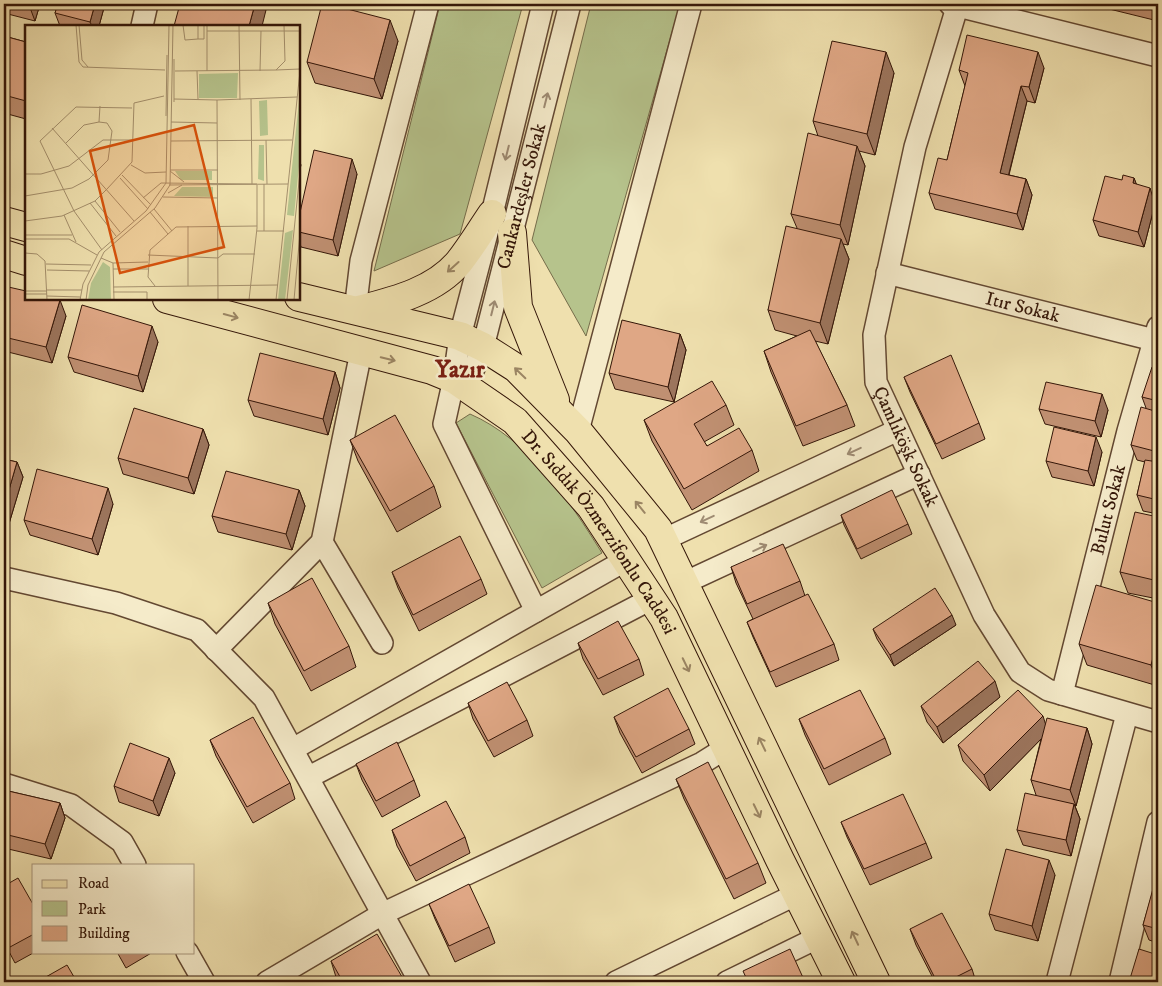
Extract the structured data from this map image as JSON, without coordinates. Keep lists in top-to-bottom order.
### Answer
{
  "streets": {
    "main road": ["Dr. Sıddık Özmerzifonlu Caddesi"],
    "street": [
      "Cankardeşler Sokak",
      "Itır Sokak",
      "Çamlıköşk Sokak",
      "Bulut Sokak"
    ]
  },
  "crossings": [
    ["Cankardeşler Sokak", "Dr. Sıddık Özmerzifonlu Caddesi"],
    ["Itır Sokak", "Çamlıköşk Sokak"],
    ["Itır Sokak", "Bulut Sokak"],
    ["Çamlıköşk Sokak", "Bulut Sokak"]
  ],
  "districts": ["Yazır"],
  "legend": ["Road", "Park", "Building"]
}
